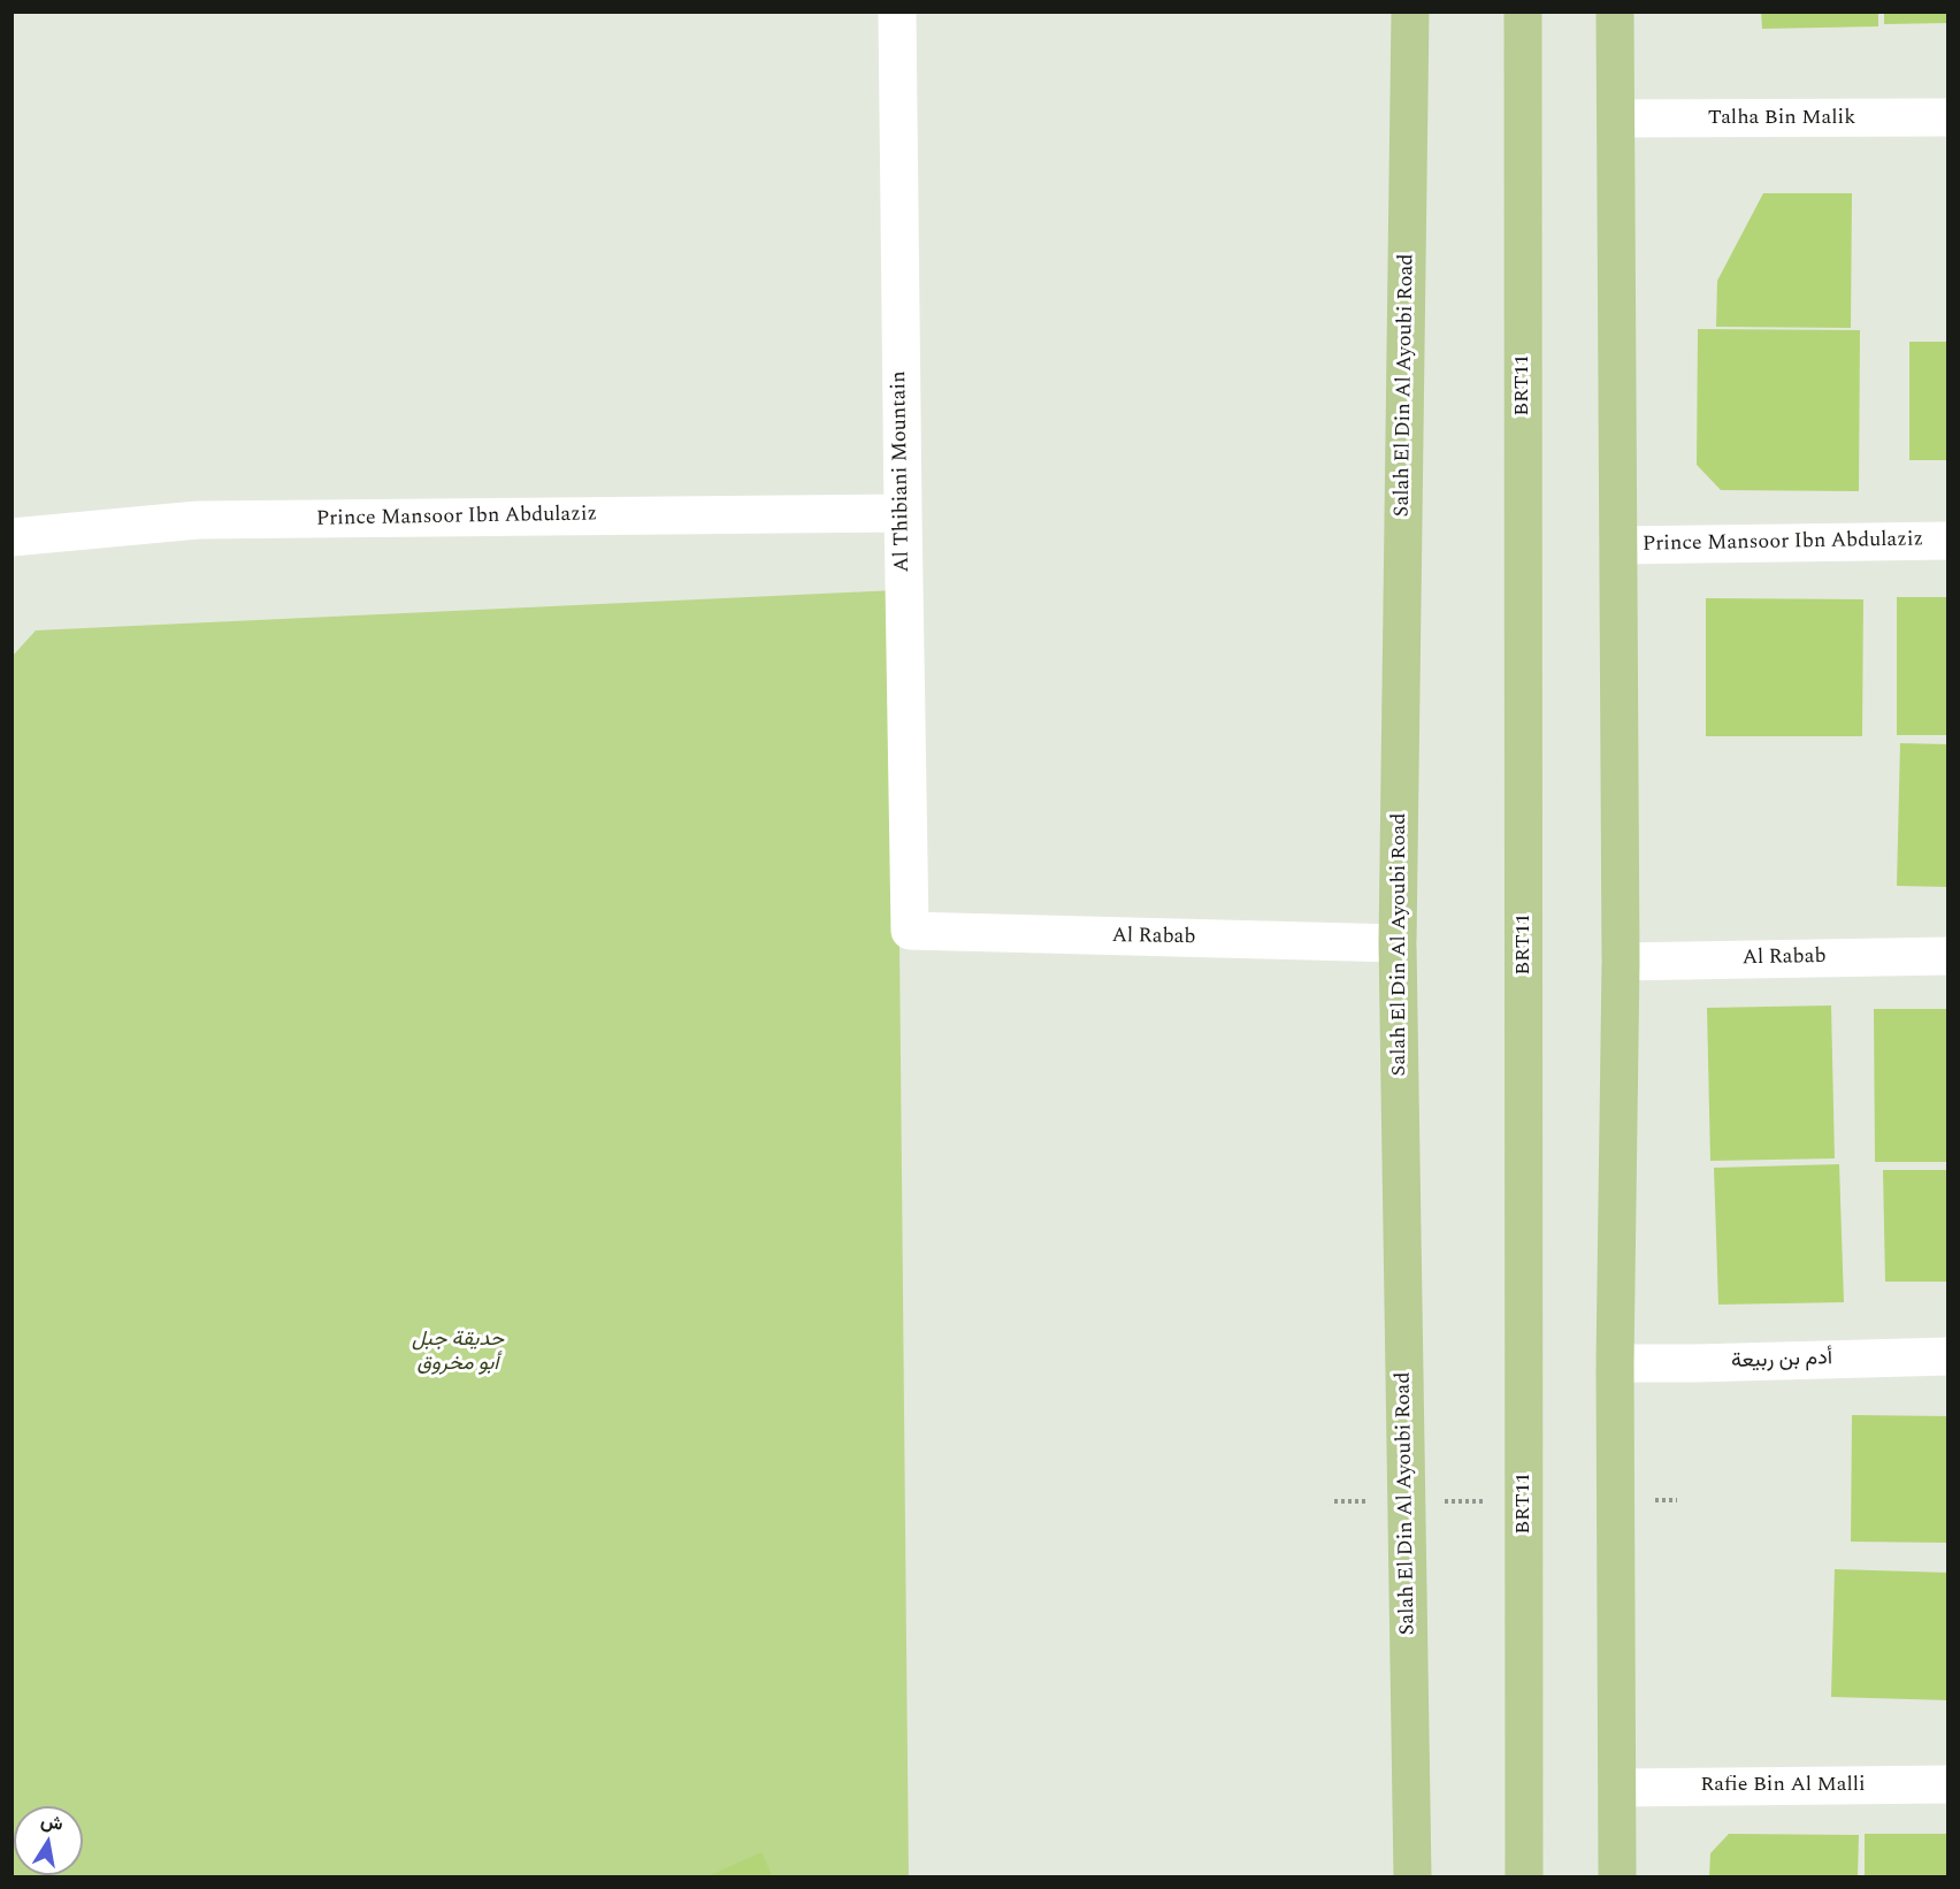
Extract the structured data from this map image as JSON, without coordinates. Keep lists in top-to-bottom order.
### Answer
{
  "streets": {
    "main road": ["Salah El Din Al Ayoubi Road", "BRT11"],
    "street": [
      "Talha Bin Malik",
      "Al Thibiani Mountain",
      "Prince Mansoor Ibn Abdulaziz",
      "Al Rabab",
      "أدم بن ربيعة",
      "Rafie Bin Al Malli"
    ]
  },
  "crossings": [
    ["Salah El Din Al Ayoubi Road", "Al Rabab"],
    ["Al Thibiani Mountain", "Prince Mansoor Ibn Abdulaziz"],
    ["Al Thibiani Mountain", "Al Rabab"]
  ],
  "parks": ["حديقة جبل أبو مخروق"],
  "north": "top"
}
